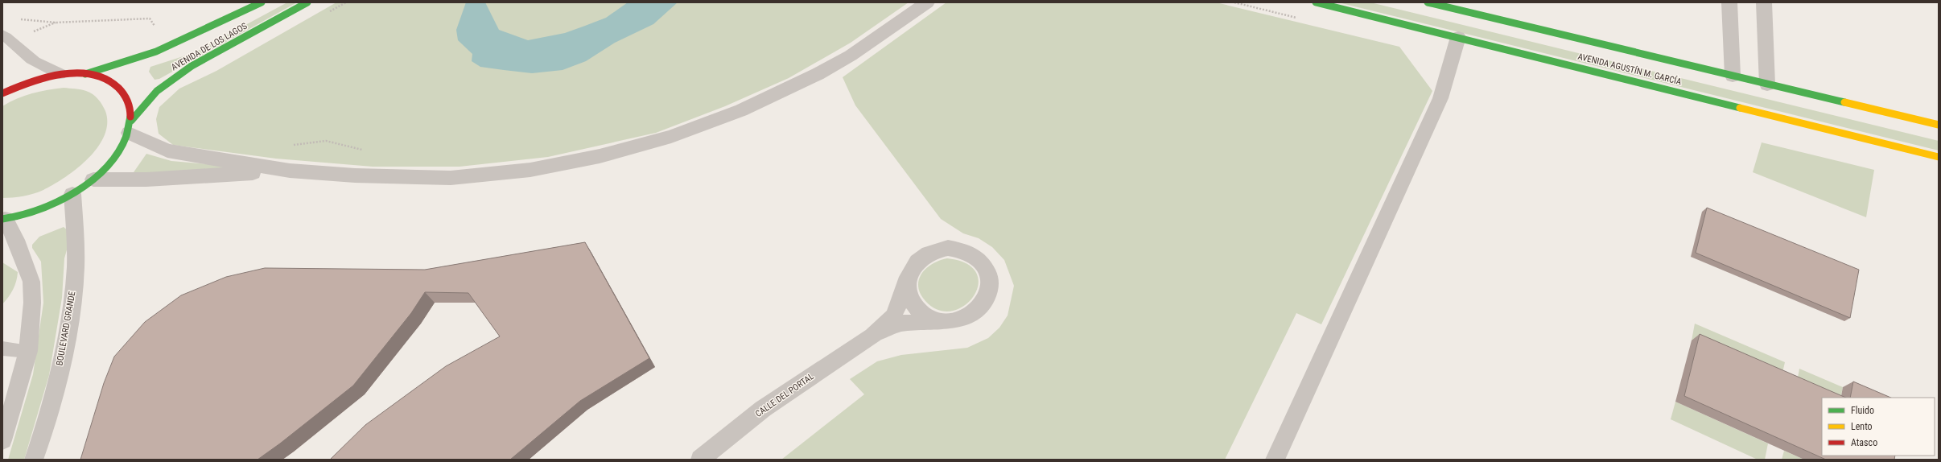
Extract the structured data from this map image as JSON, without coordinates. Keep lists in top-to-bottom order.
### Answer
{
  "streets": {
    "main road": ["AVENIDA DE LOS LAGOS", "AVENIDA AGUSTÍN M. GARCÍA"],
    "street": ["BOULEVARD GRANDE", "CALLE DEL PORTAL"]
  },
  "crossings": [
    ["AVENIDA DE LOS LAGOS", "BOULEVARD GRANDE"]
  ],
  "legend": ["Fluido", "Lento", "Atasco"]
}
